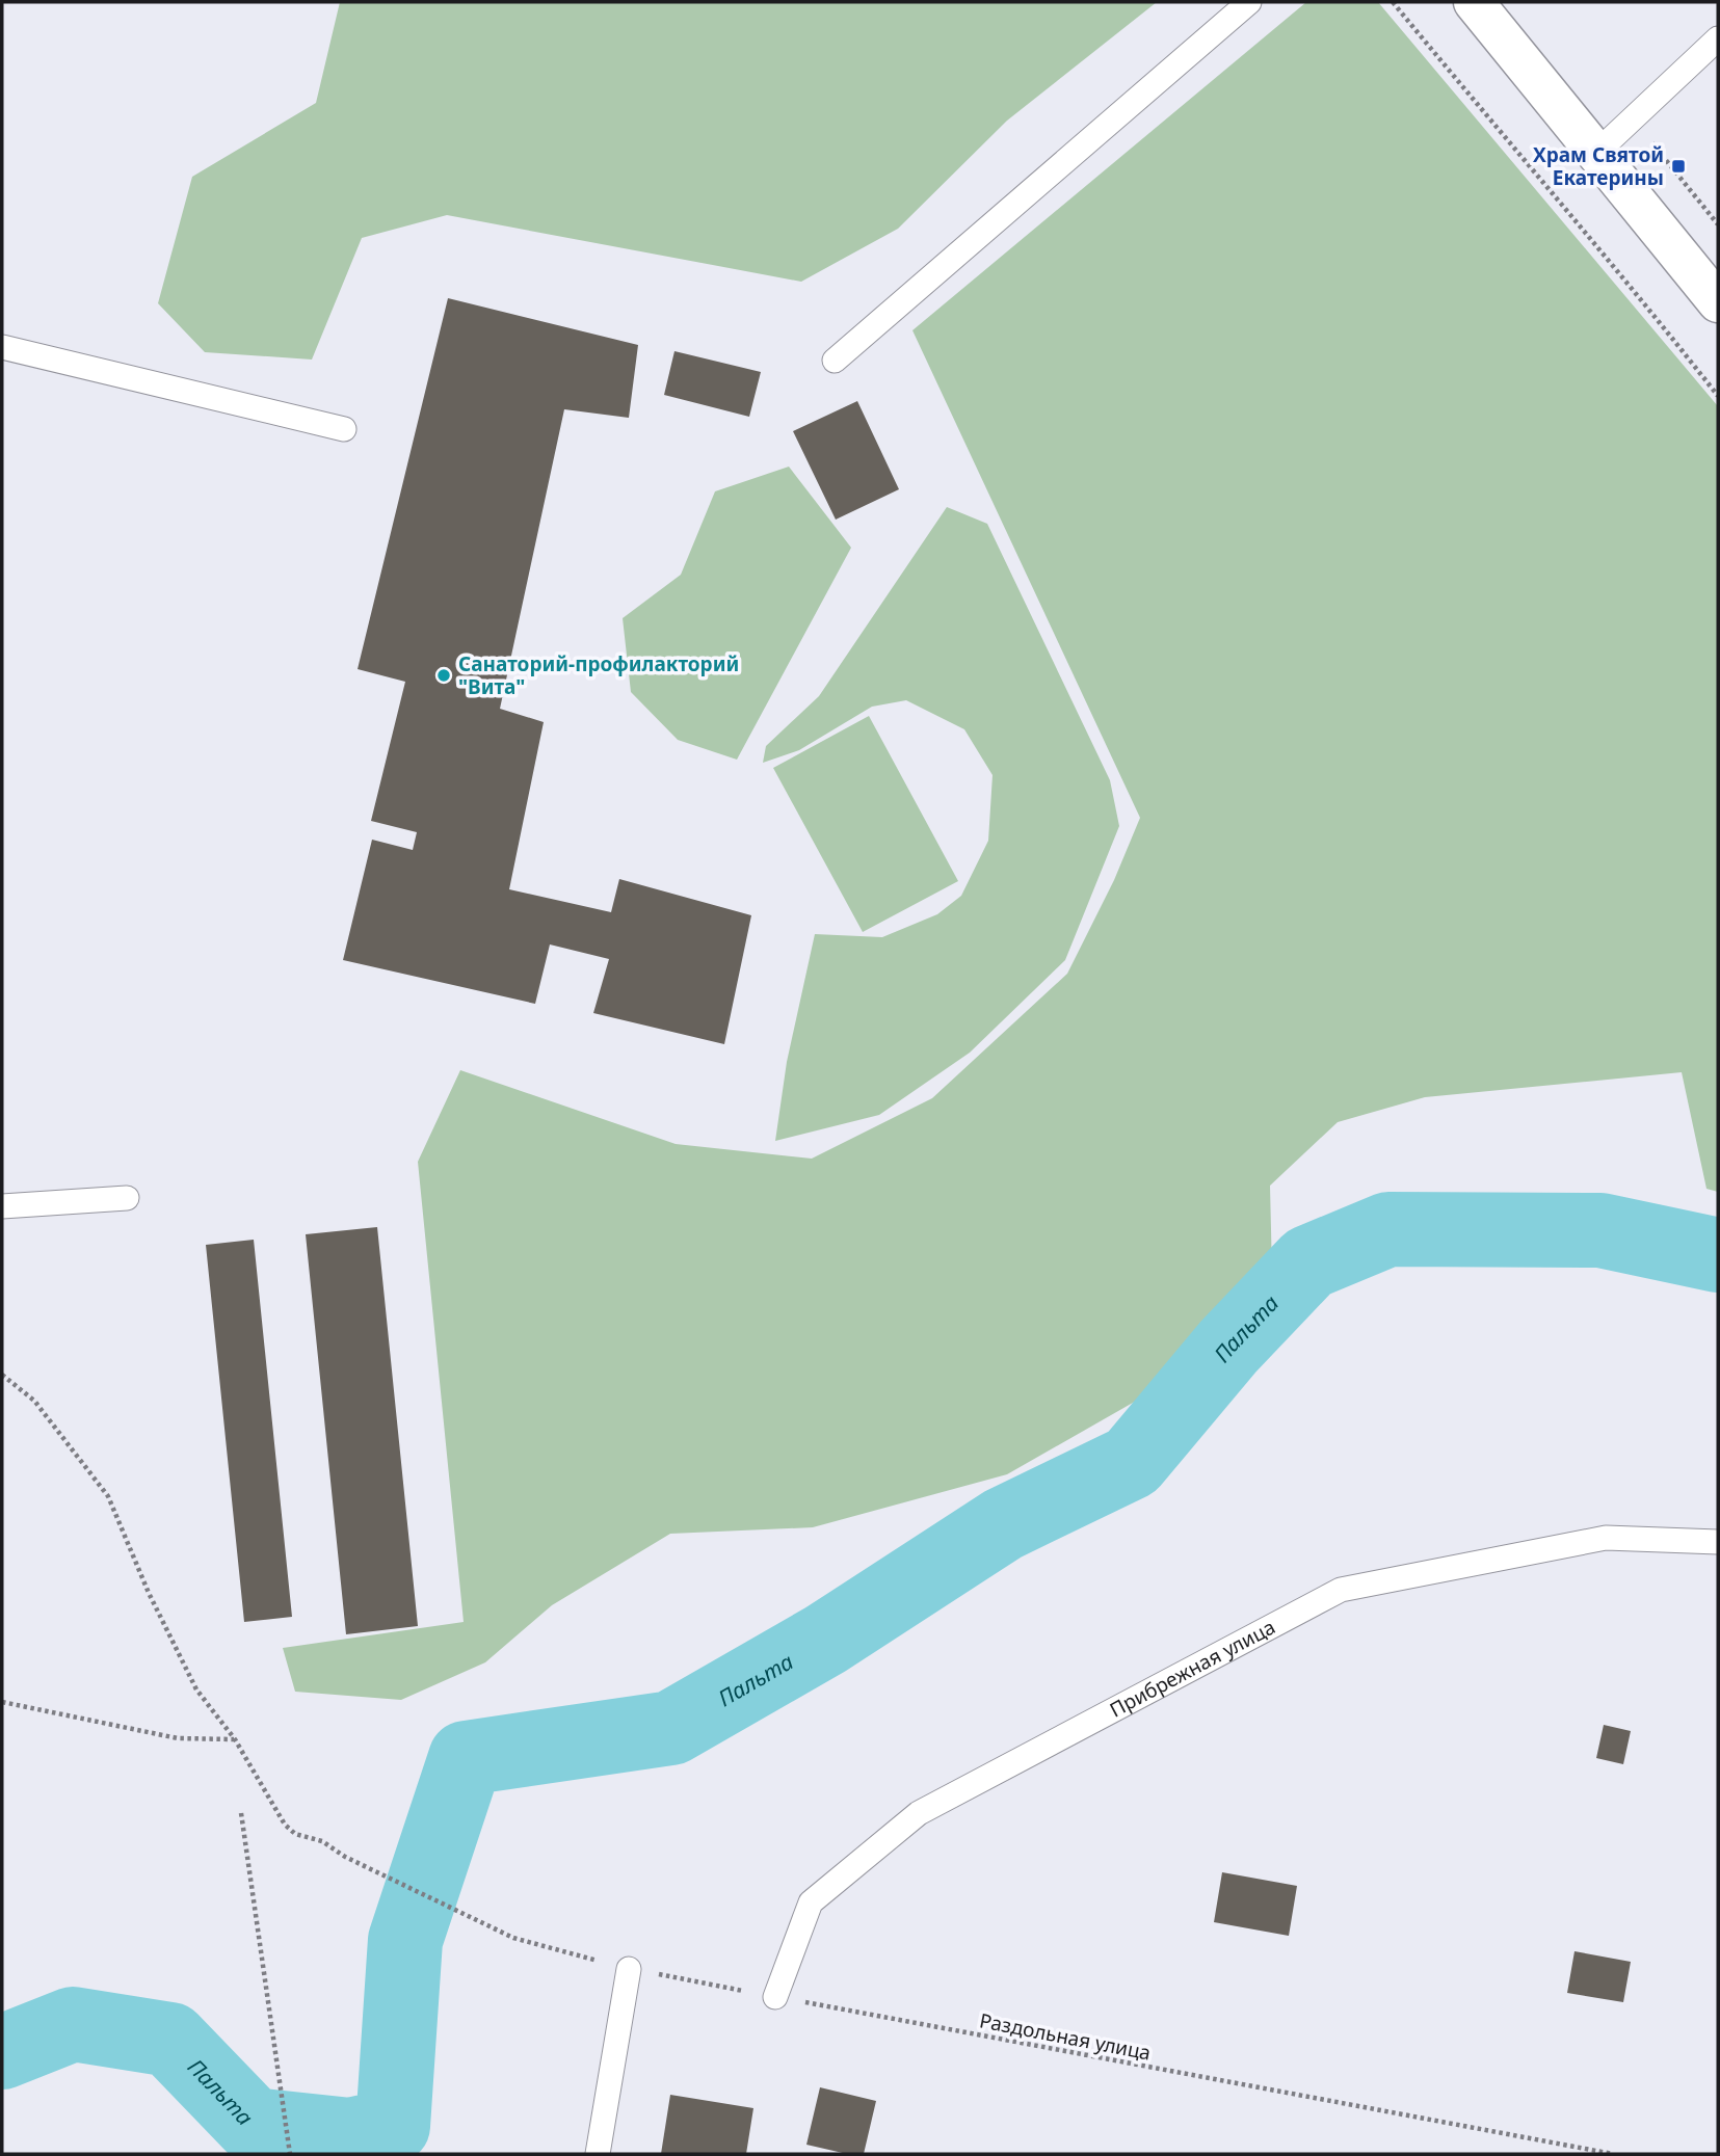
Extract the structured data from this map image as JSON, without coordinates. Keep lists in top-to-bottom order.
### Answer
{
  "streets": {
    "lane": ["Прибрежная улица"],
    "path": ["Раздольная улица"]
  },
  "crossings": [
    ["Прибрежная улица", "Раздольная улица"]
  ],
  "water": ["Пальта"],
  "places": {
    "transit": ["Храм Святой Екатерины"],
    "other": ["Санаторий-профилакторий \"Вита\""]
  }
}
